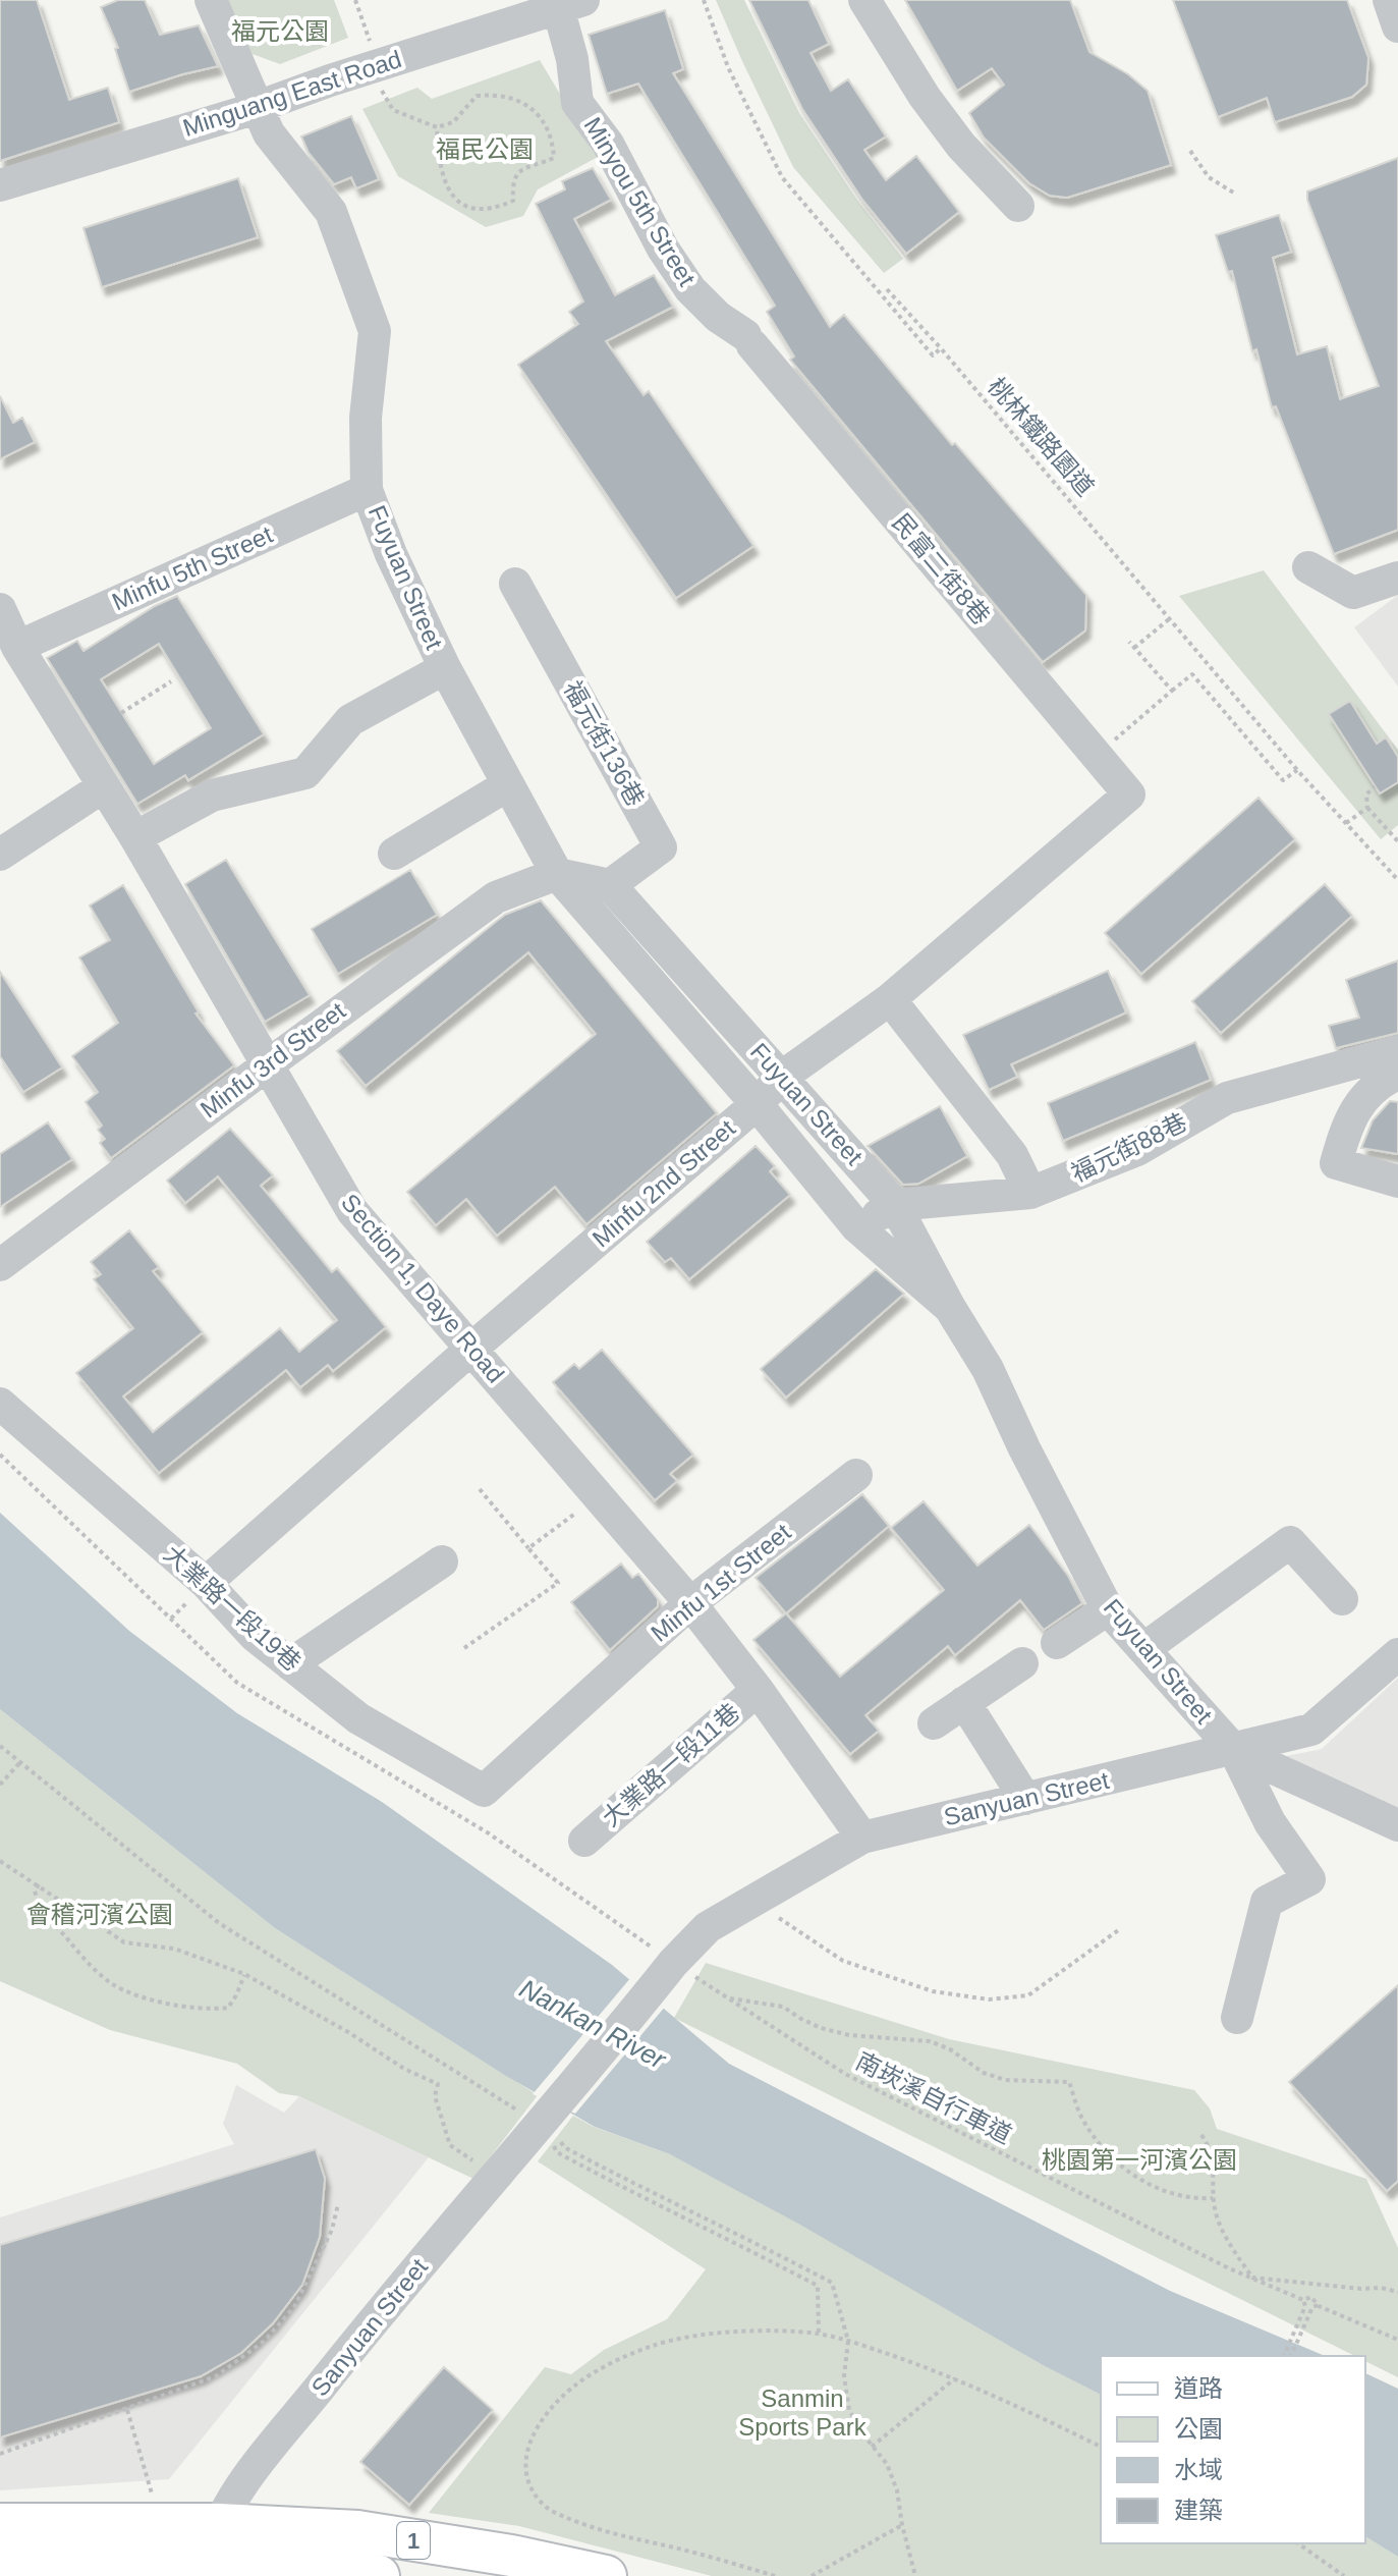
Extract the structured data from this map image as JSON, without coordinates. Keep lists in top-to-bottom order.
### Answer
{
  "streets": {
    "main road": ["1"],
    "street": [
      "Minguang East Road",
      "Minyou 5th Street",
      "Minfu 5th Street",
      "民富二街8巷",
      "Fuyuan Street",
      "福元街136巷",
      "Minfu 3rd Street",
      "福元街88巷",
      "Minfu 2nd Street",
      "Section 1, Daye Road",
      "Minfu 1st Street",
      "大業路一段19巷",
      "大業路一段11巷",
      "Sanyuan Street"
    ],
    "path": ["桃林鐵路園道", "南崁溪自行車道"]
  },
  "crossings": [
    ["Minguang East Road", "Minyou 5th Street"],
    ["Minguang East Road", "Fuyuan Street"],
    ["Minyou 5th Street", "民富二街8巷"],
    ["Minfu 5th Street", "Fuyuan Street"],
    ["Minfu 5th Street", "Section 1, Daye Road"],
    ["民富二街8巷", "Minfu 2nd Street"],
    ["Fuyuan Street", "福元街136巷"],
    ["Fuyuan Street", "Minfu 3rd Street"],
    ["Fuyuan Street", "福元街88巷"],
    ["Fuyuan Street", "Minfu 2nd Street"],
    ["Fuyuan Street", "Sanyuan Street"],
    ["Minfu 3rd Street", "Section 1, Daye Road"],
    ["Minfu 2nd Street", "Section 1, Daye Road"],
    ["Minfu 2nd Street", "大業路一段19巷"],
    ["Section 1, Daye Road", "Minfu 1st Street"],
    ["Section 1, Daye Road", "大業路一段11巷"],
    ["Section 1, Daye Road", "Sanyuan Street"],
    ["Minfu 1st Street", "大業路一段19巷"],
    ["Sanyuan Street", "南崁溪自行車道"],
    ["Sanyuan Street", "1"]
  ],
  "water": ["Nankan River"],
  "parks": [
    "福元公園",
    "福民公園",
    "會稽河濱公園",
    "桃園第一河濱公園",
    "Sanmin Sports Park"
  ],
  "legend": [
    "道路",
    "公園",
    "水域",
    "建築"
  ]
}
